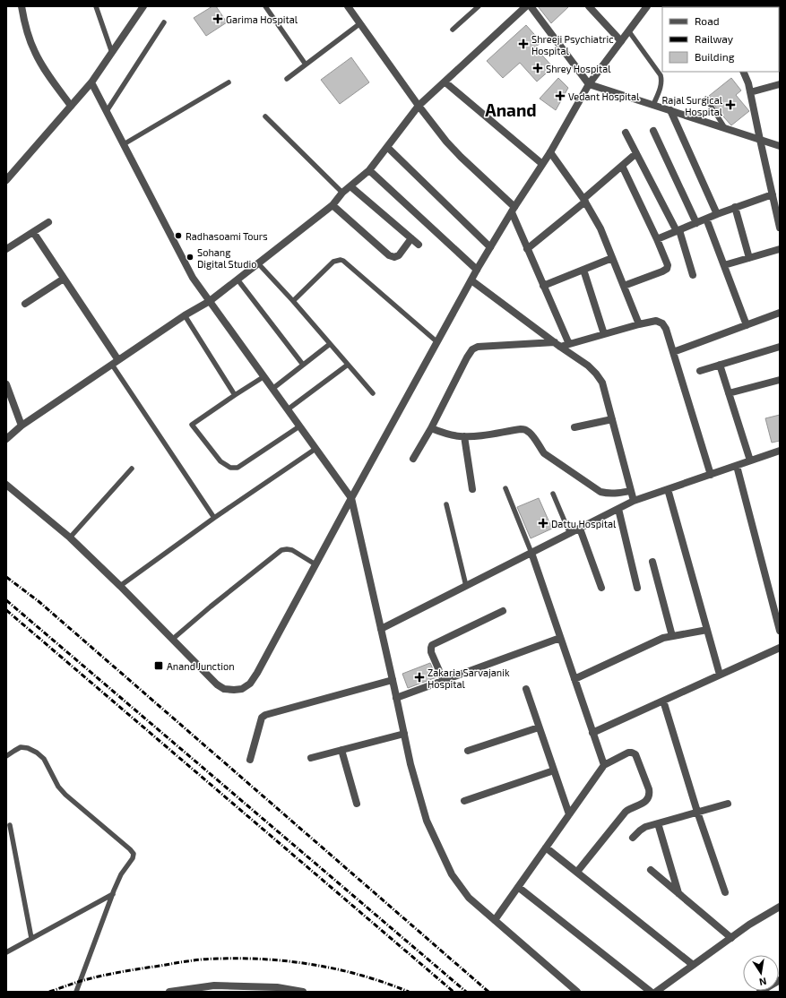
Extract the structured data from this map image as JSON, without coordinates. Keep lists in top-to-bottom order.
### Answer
{
  "districts": ["Anand"],
  "places": {
    "health": [
      "Garima Hospital",
      "Shreeji Psychiatric Hospital",
      "Shrey Hospital",
      "Vedant Hospital",
      "Rajal Surgical Hospital",
      "Dattu Hospital",
      "Zakaria Sarvajanik Hospital"
    ],
    "other": ["Radhasoami Tours", "Sohang Digital Studio"],
    "transit": ["Anand Junction"]
  },
  "legend": ["Road", "Railway", "Building"],
  "north": "bottom"
}
